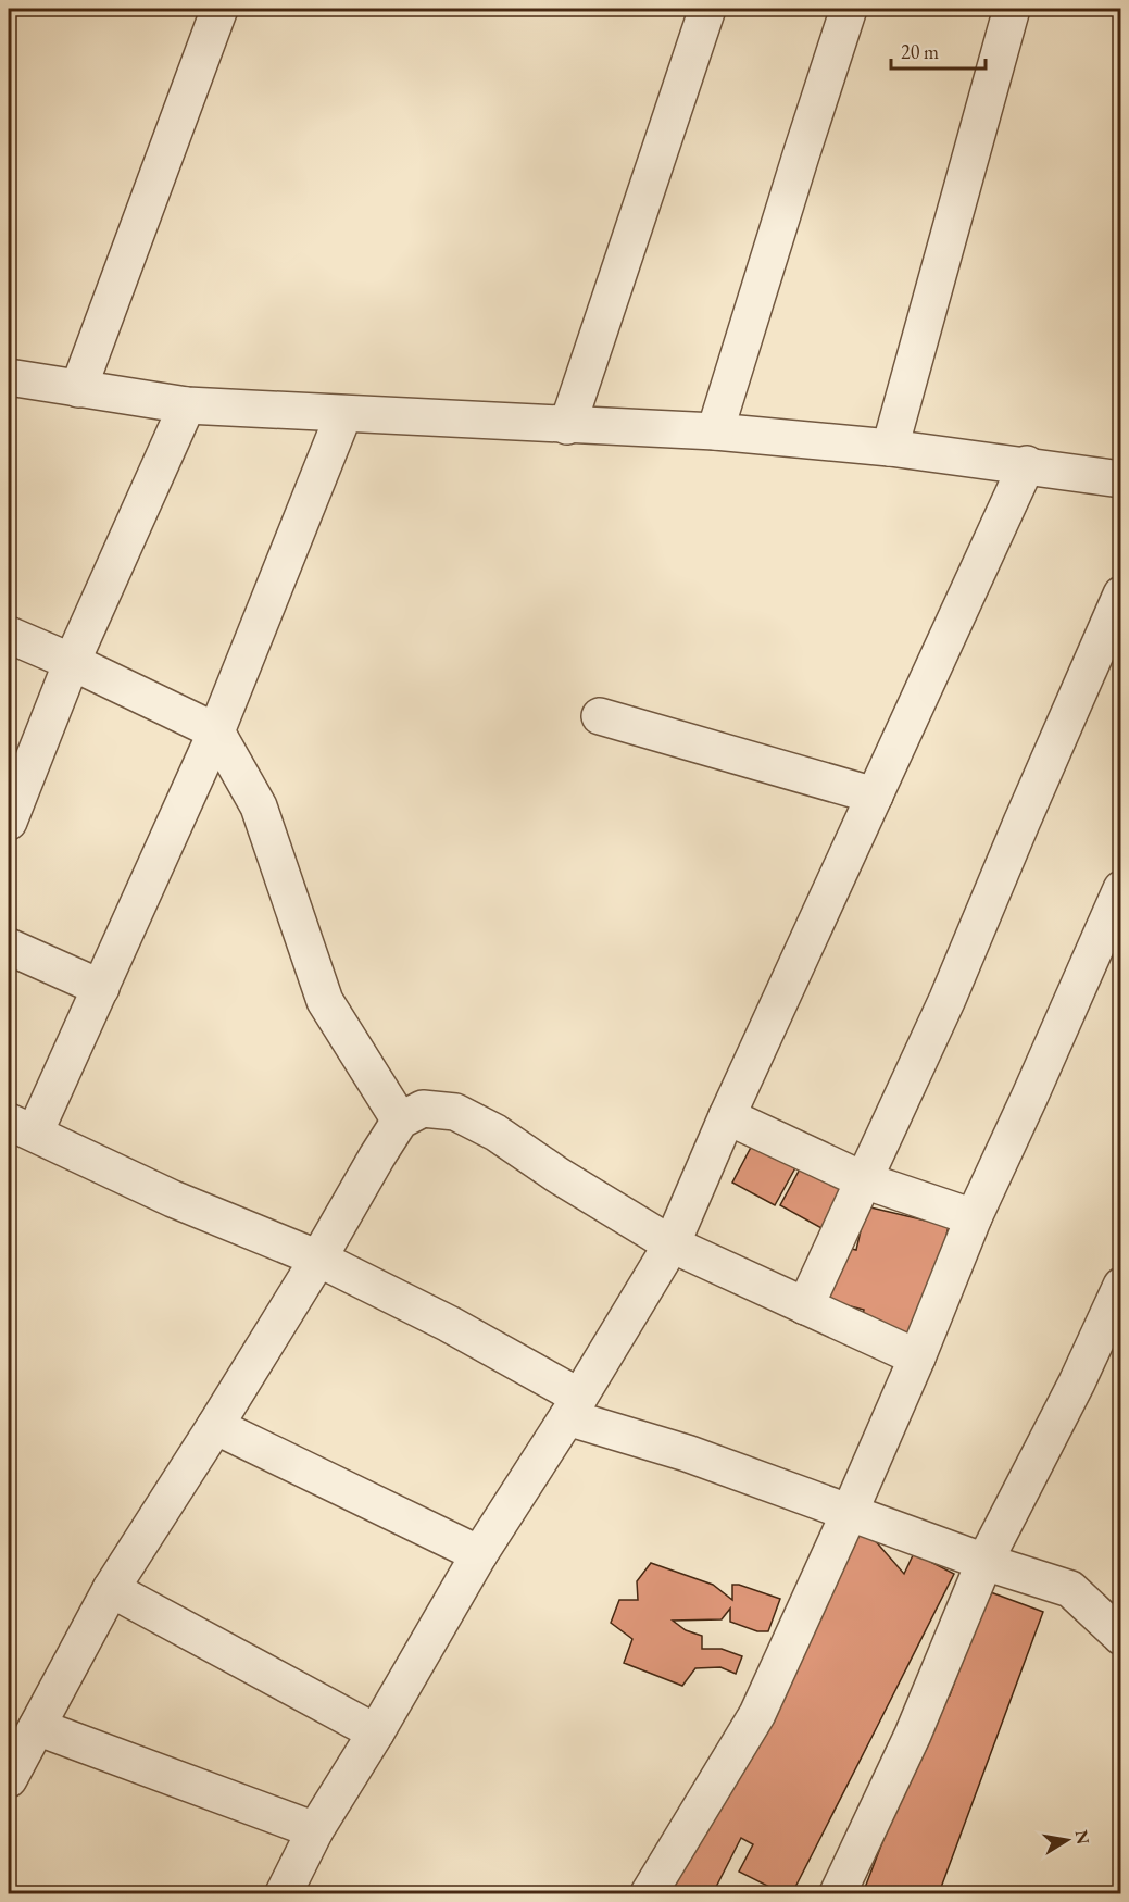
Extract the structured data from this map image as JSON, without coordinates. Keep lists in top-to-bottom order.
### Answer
{
  "scale_bar": "20 m",
  "north": "right"
}
